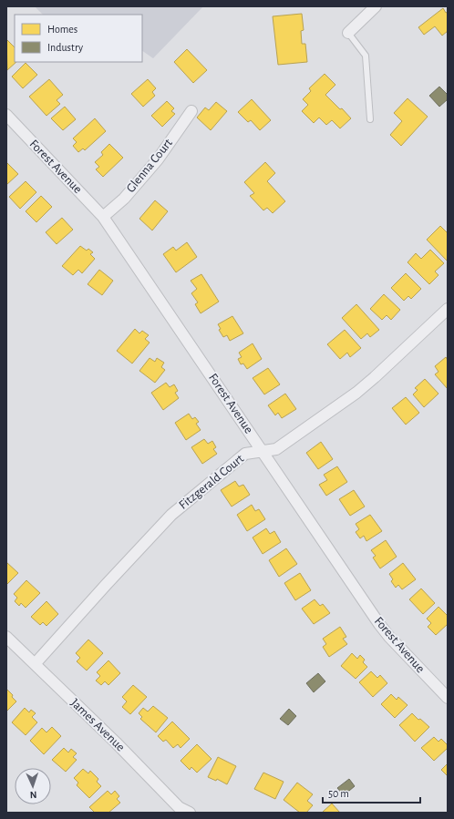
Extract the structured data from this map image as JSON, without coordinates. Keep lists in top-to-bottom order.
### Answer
{
  "streets": {
    "street": [
      "Glenna Court",
      "Forest Avenue",
      "Fitzgerald Court",
      "James Avenue"
    ]
  },
  "crossings": [
    ["Glenna Court", "Forest Avenue"],
    ["Forest Avenue", "Fitzgerald Court"],
    ["Fitzgerald Court", "James Avenue"]
  ],
  "legend": ["Homes", "Industry"],
  "scale_bar": "50 m",
  "north": "bottom"
}
